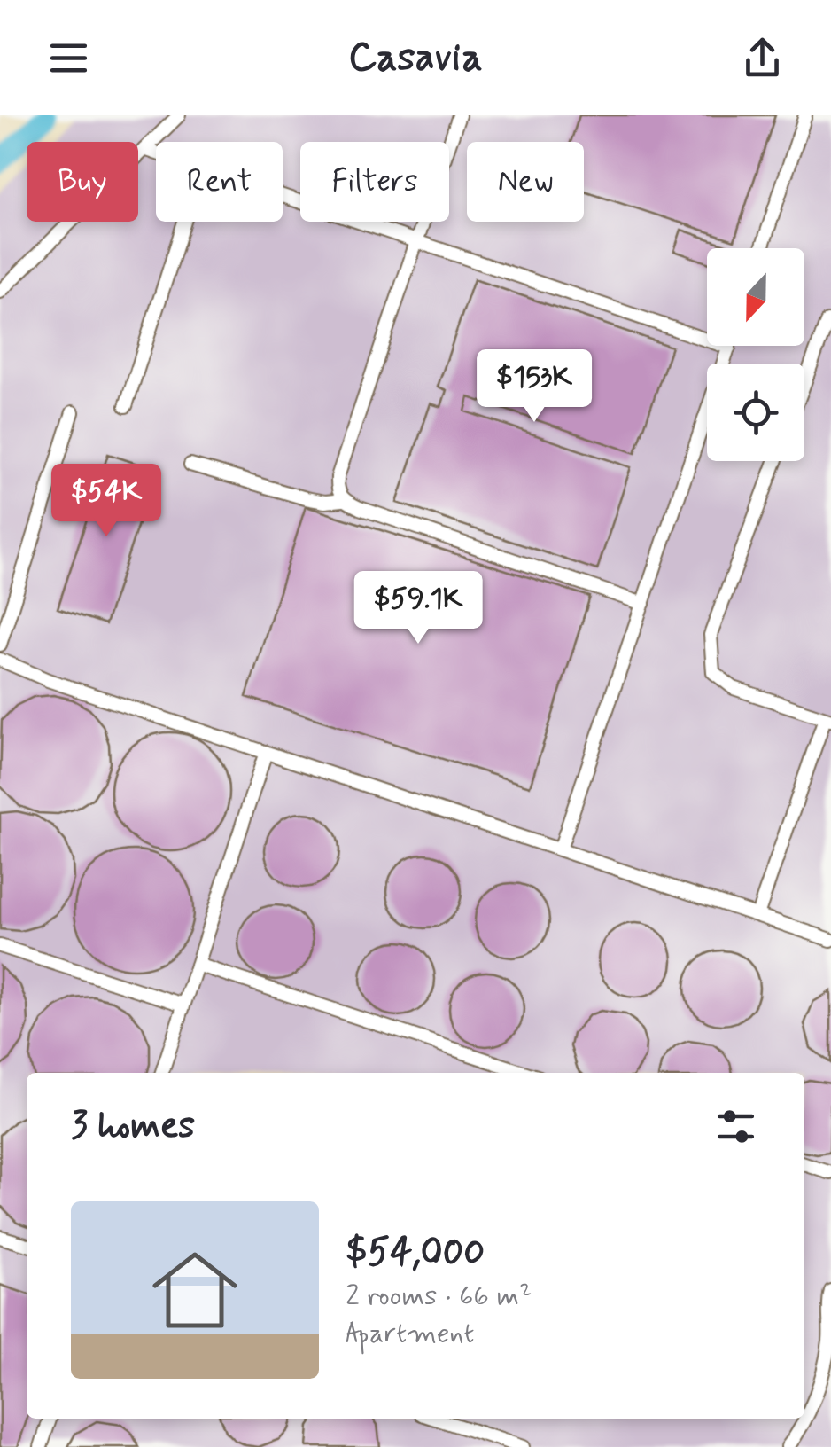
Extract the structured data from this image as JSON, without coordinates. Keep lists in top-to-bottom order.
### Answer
{
  "north": "bottom",
  "page": {
    "header": "Casavia",
    "chip": [
      "Buy",
      "Rent",
      "Filters",
      "New"
    ],
    "price": ["$153K", "$54K", "$59.1K"],
    "heading": "3 homes",
    "list": [
      {
        "name": "$54,000",
        "note": "2 rooms · 66 m² · Apartment"
      }
    ]
  }
}
